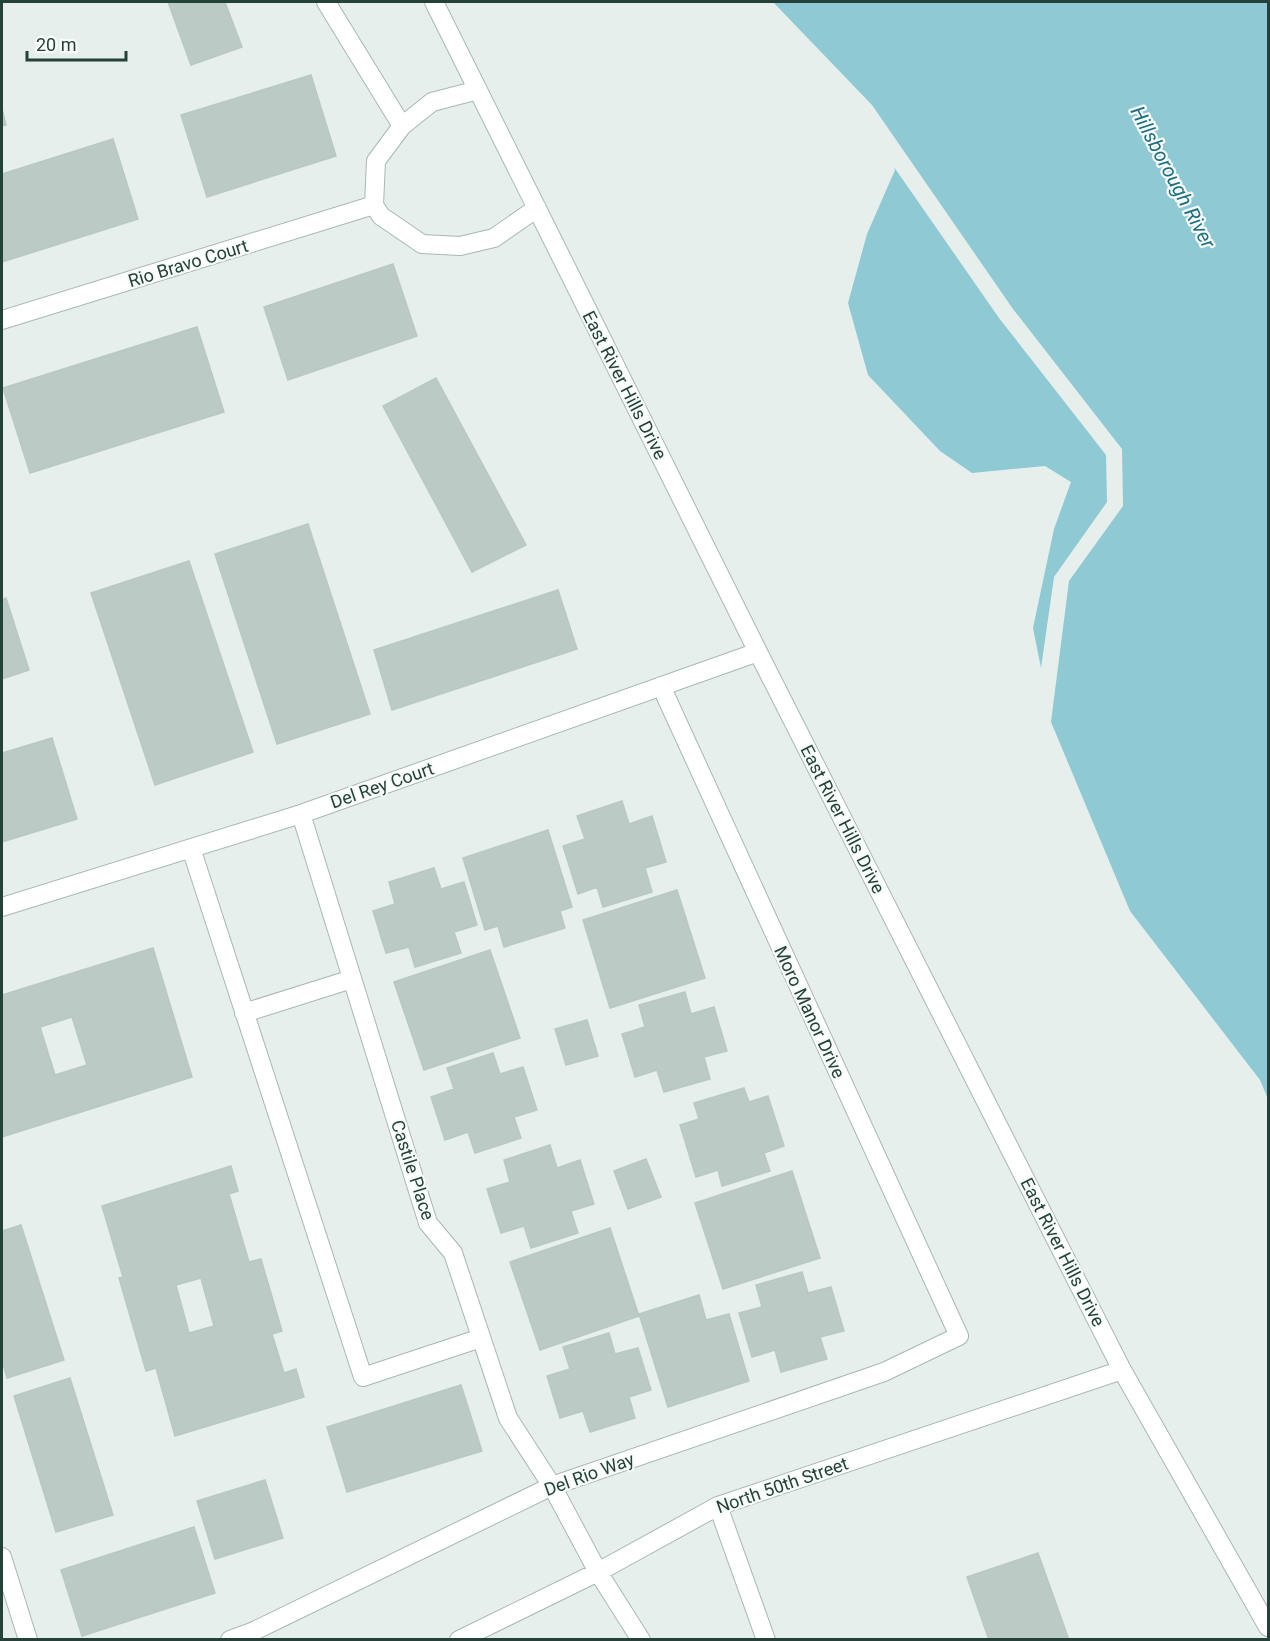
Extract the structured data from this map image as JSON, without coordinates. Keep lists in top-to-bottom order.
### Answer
{
  "streets": {
    "street": [
      "Rio Bravo Court",
      "East River Hills Drive",
      "Del Rey Court",
      "Moro Manor Drive",
      "Castile Place",
      "Del Rio Way",
      "North 50th Street"
    ]
  },
  "crossings": [
    ["Rio Bravo Court", "East River Hills Drive"],
    ["East River Hills Drive", "Del Rey Court"],
    ["East River Hills Drive", "North 50th Street"],
    ["Del Rey Court", "Moro Manor Drive"],
    ["Del Rey Court", "Castile Place"],
    ["Moro Manor Drive", "Del Rio Way"],
    ["Castile Place", "Del Rio Way"],
    ["Castile Place", "North 50th Street"]
  ],
  "water": ["Hillsborough River"],
  "scale_bar": "20 m"
}
